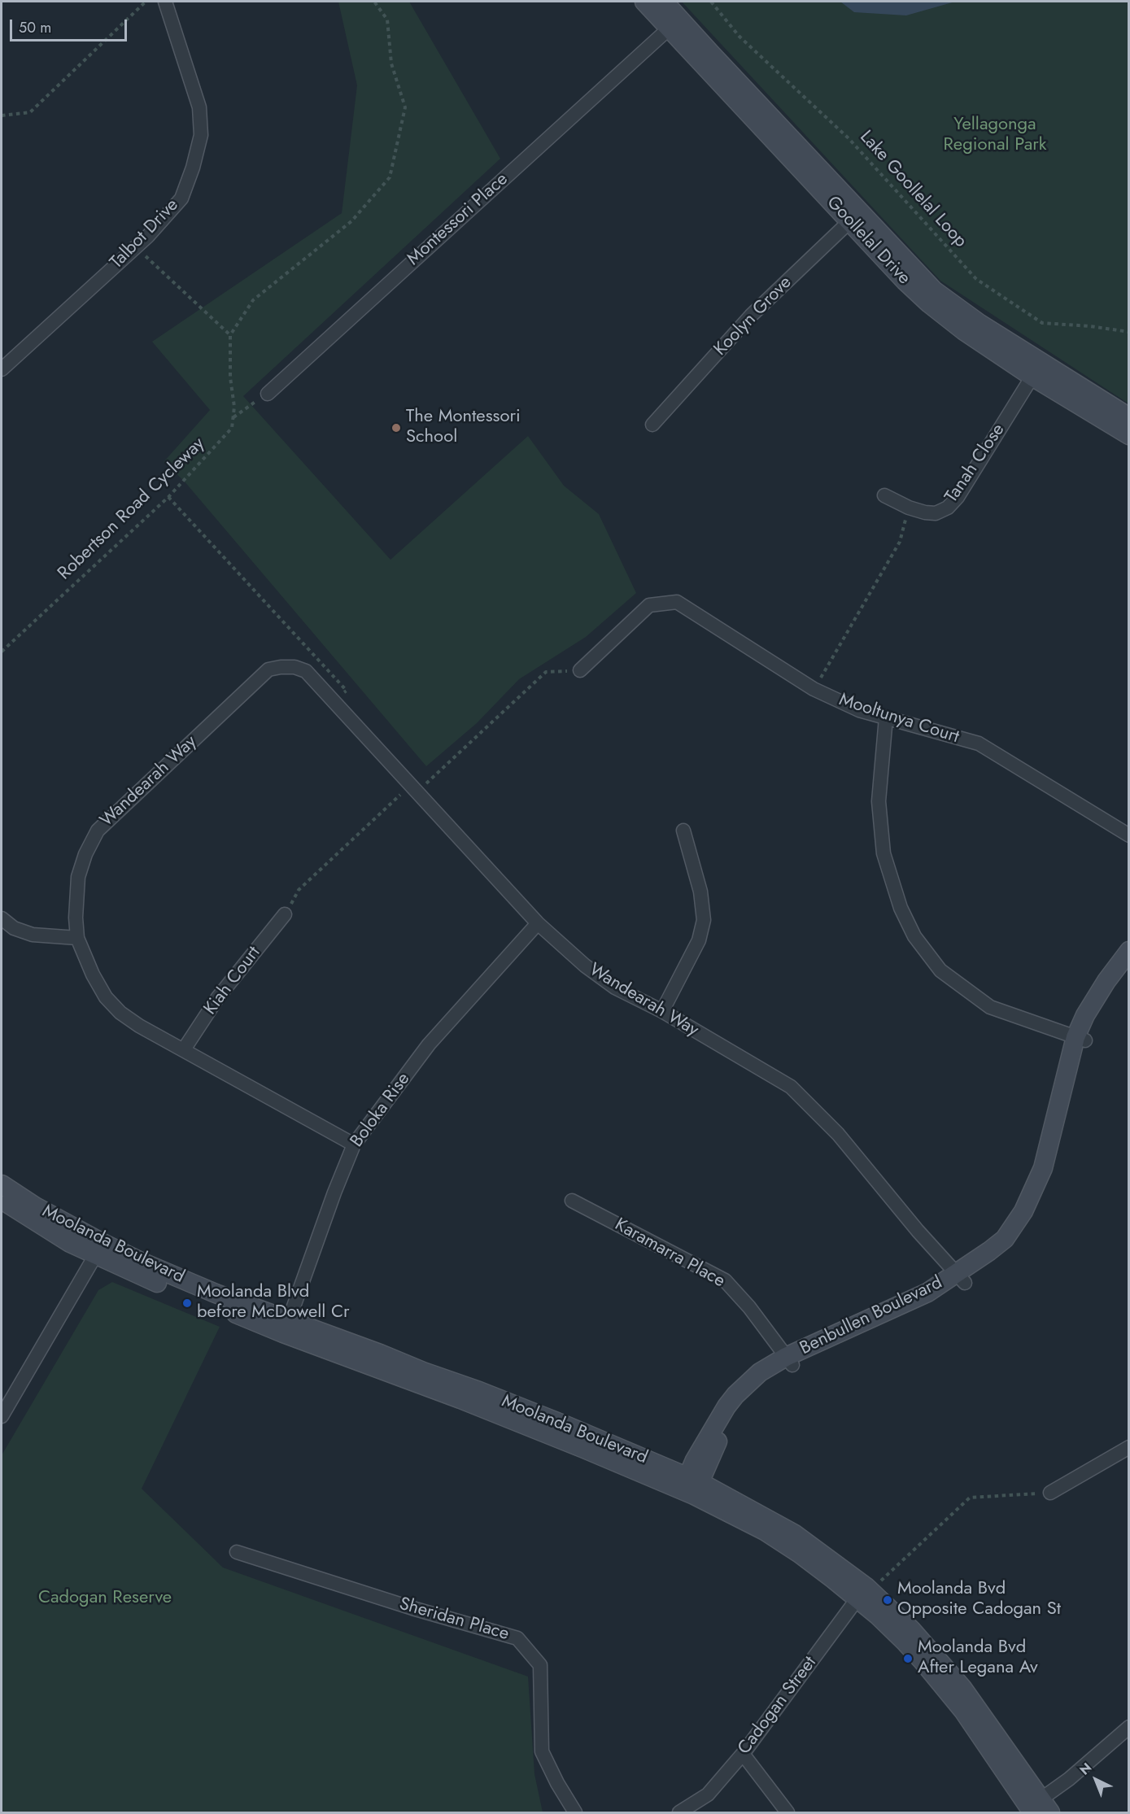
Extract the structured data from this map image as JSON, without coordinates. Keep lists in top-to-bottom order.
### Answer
{
  "streets": {
    "street": [
      "Montessori Place",
      "Talbot Drive",
      "Goollelal Drive",
      "Koolyn Grove",
      "Tanah Close",
      "Mooltunya Court",
      "Wandearah Way",
      "Kiah Court",
      "Boloka Rise",
      "Moolanda Boulevard",
      "Karamarra Place",
      "Benbullen Boulevard",
      "Sheridan Place",
      "Cadogan Street"
    ],
    "path": ["Lake Goollelal Loop", "Robertson Road Cycleway"]
  },
  "crossings": [
    ["Montessori Place", "Goollelal Drive"],
    ["Goollelal Drive", "Koolyn Grove"],
    ["Goollelal Drive", "Tanah Close"],
    ["Wandearah Way", "Kiah Court"],
    ["Wandearah Way", "Boloka Rise"],
    ["Wandearah Way", "Benbullen Boulevard"],
    ["Boloka Rise", "Moolanda Boulevard"],
    ["Moolanda Boulevard", "Benbullen Boulevard"],
    ["Moolanda Boulevard", "Cadogan Street"],
    ["Karamarra Place", "Benbullen Boulevard"]
  ],
  "parks": ["Yellagonga Regional Park", "Cadogan Reserve"],
  "places": [
    "The Montessori School",
    "Moolanda Blvd before McDowell Cr",
    "Moolanda Bvd Opposite Cadogan St",
    "Moolanda Bvd After Legana Av"
  ],
  "scale_bar": "50 m",
  "north": "top left"
}
